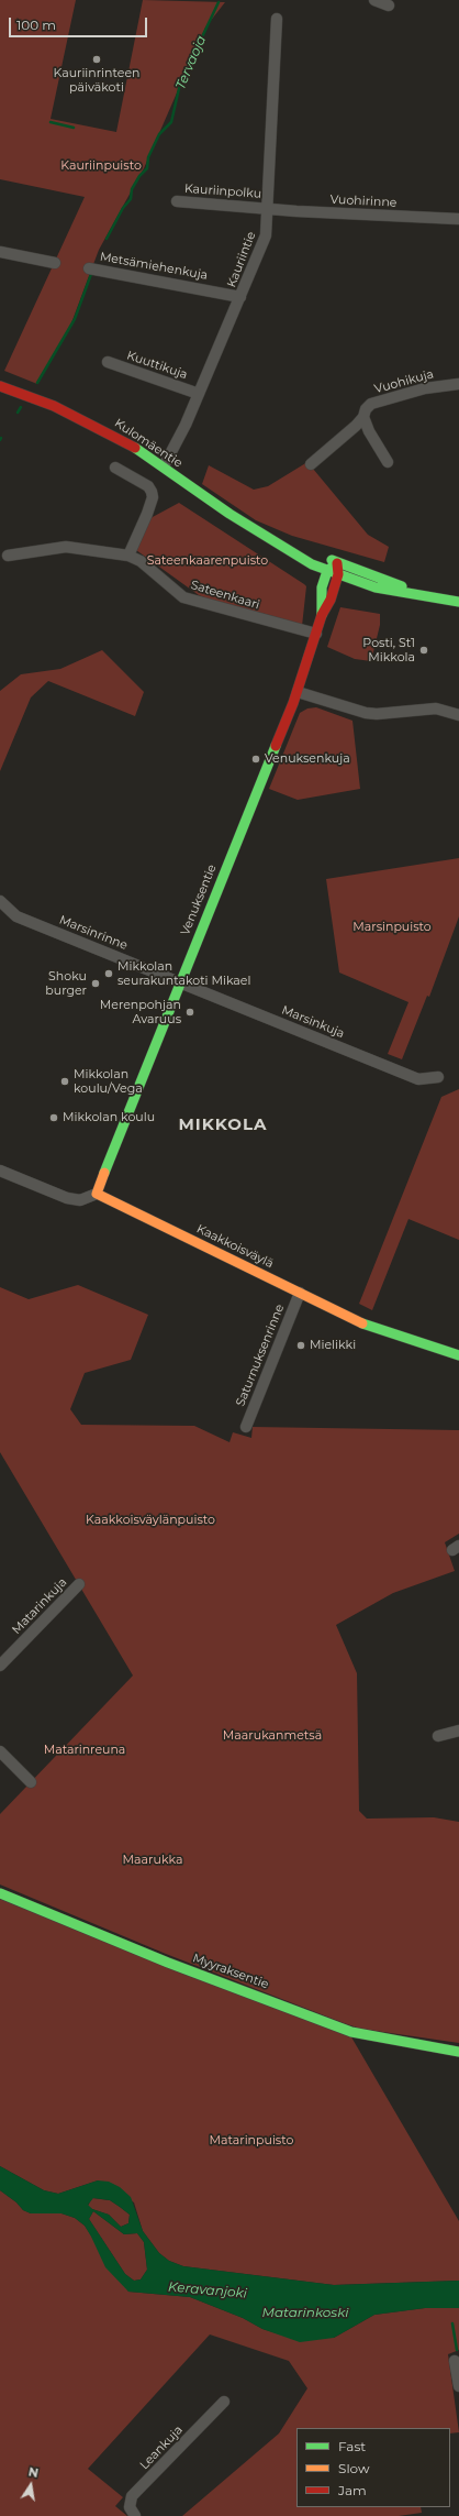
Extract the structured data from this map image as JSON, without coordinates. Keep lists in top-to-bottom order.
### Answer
{
  "streets": {
    "street": [
      "Kauriinpolku",
      "Vuohirinne",
      "Kauriintie",
      "Metsämiehenkuja",
      "Kuuttikuja",
      "Vuohikuja",
      "Kulomäentie",
      "Sateenkaari",
      "Venuksentie",
      "Marsinrinne",
      "Marsinkuja",
      "Kaakkoisväylä",
      "Saturnuksenrinne",
      "Matarinkuja",
      "Myyraksentie",
      "Leankuja"
    ]
  },
  "crossings": [
    ["Kauriinpolku", "Vuohirinne"],
    ["Kauriinpolku", "Kauriintie"],
    ["Vuohirinne", "Kauriintie"],
    ["Kauriintie", "Metsämiehenkuja"],
    ["Kauriintie", "Kuuttikuja"],
    ["Kauriintie", "Kulomäentie"],
    ["Kulomäentie", "Venuksentie"],
    ["Sateenkaari", "Venuksentie"],
    ["Venuksentie", "Marsinrinne"],
    ["Venuksentie", "Marsinkuja"],
    ["Venuksentie", "Kaakkoisväylä"],
    ["Marsinrinne", "Marsinkuja"],
    ["Kaakkoisväylä", "Saturnuksenrinne"]
  ],
  "districts": ["MIKKOLA"],
  "water": ["Tervaoja", "Keravanjoki", "Matarinkoski"],
  "parks": [
    "Kauriinpuisto",
    "Sateenkaarenpuisto",
    "Marsinpuisto",
    "Kaakkoisväylänpuisto",
    "Maarukanmetsä",
    "Matarinreuna",
    "Maarukka",
    "Matarinpuisto"
  ],
  "places": [
    "Kauriinrinteen päiväkoti",
    "Posti, St1 Mikkola",
    "Venuksenkuja",
    "Mikkolan seurakuntakoti Mikael",
    "Shoku burger",
    "Merenpohjan Avaruus",
    "Mikkolan koulu/Vega",
    "Mikkolan koulu",
    "Mielikki"
  ],
  "legend": ["Fast", "Slow", "Jam"],
  "scale_bar": "100 m",
  "north": "top"
}
